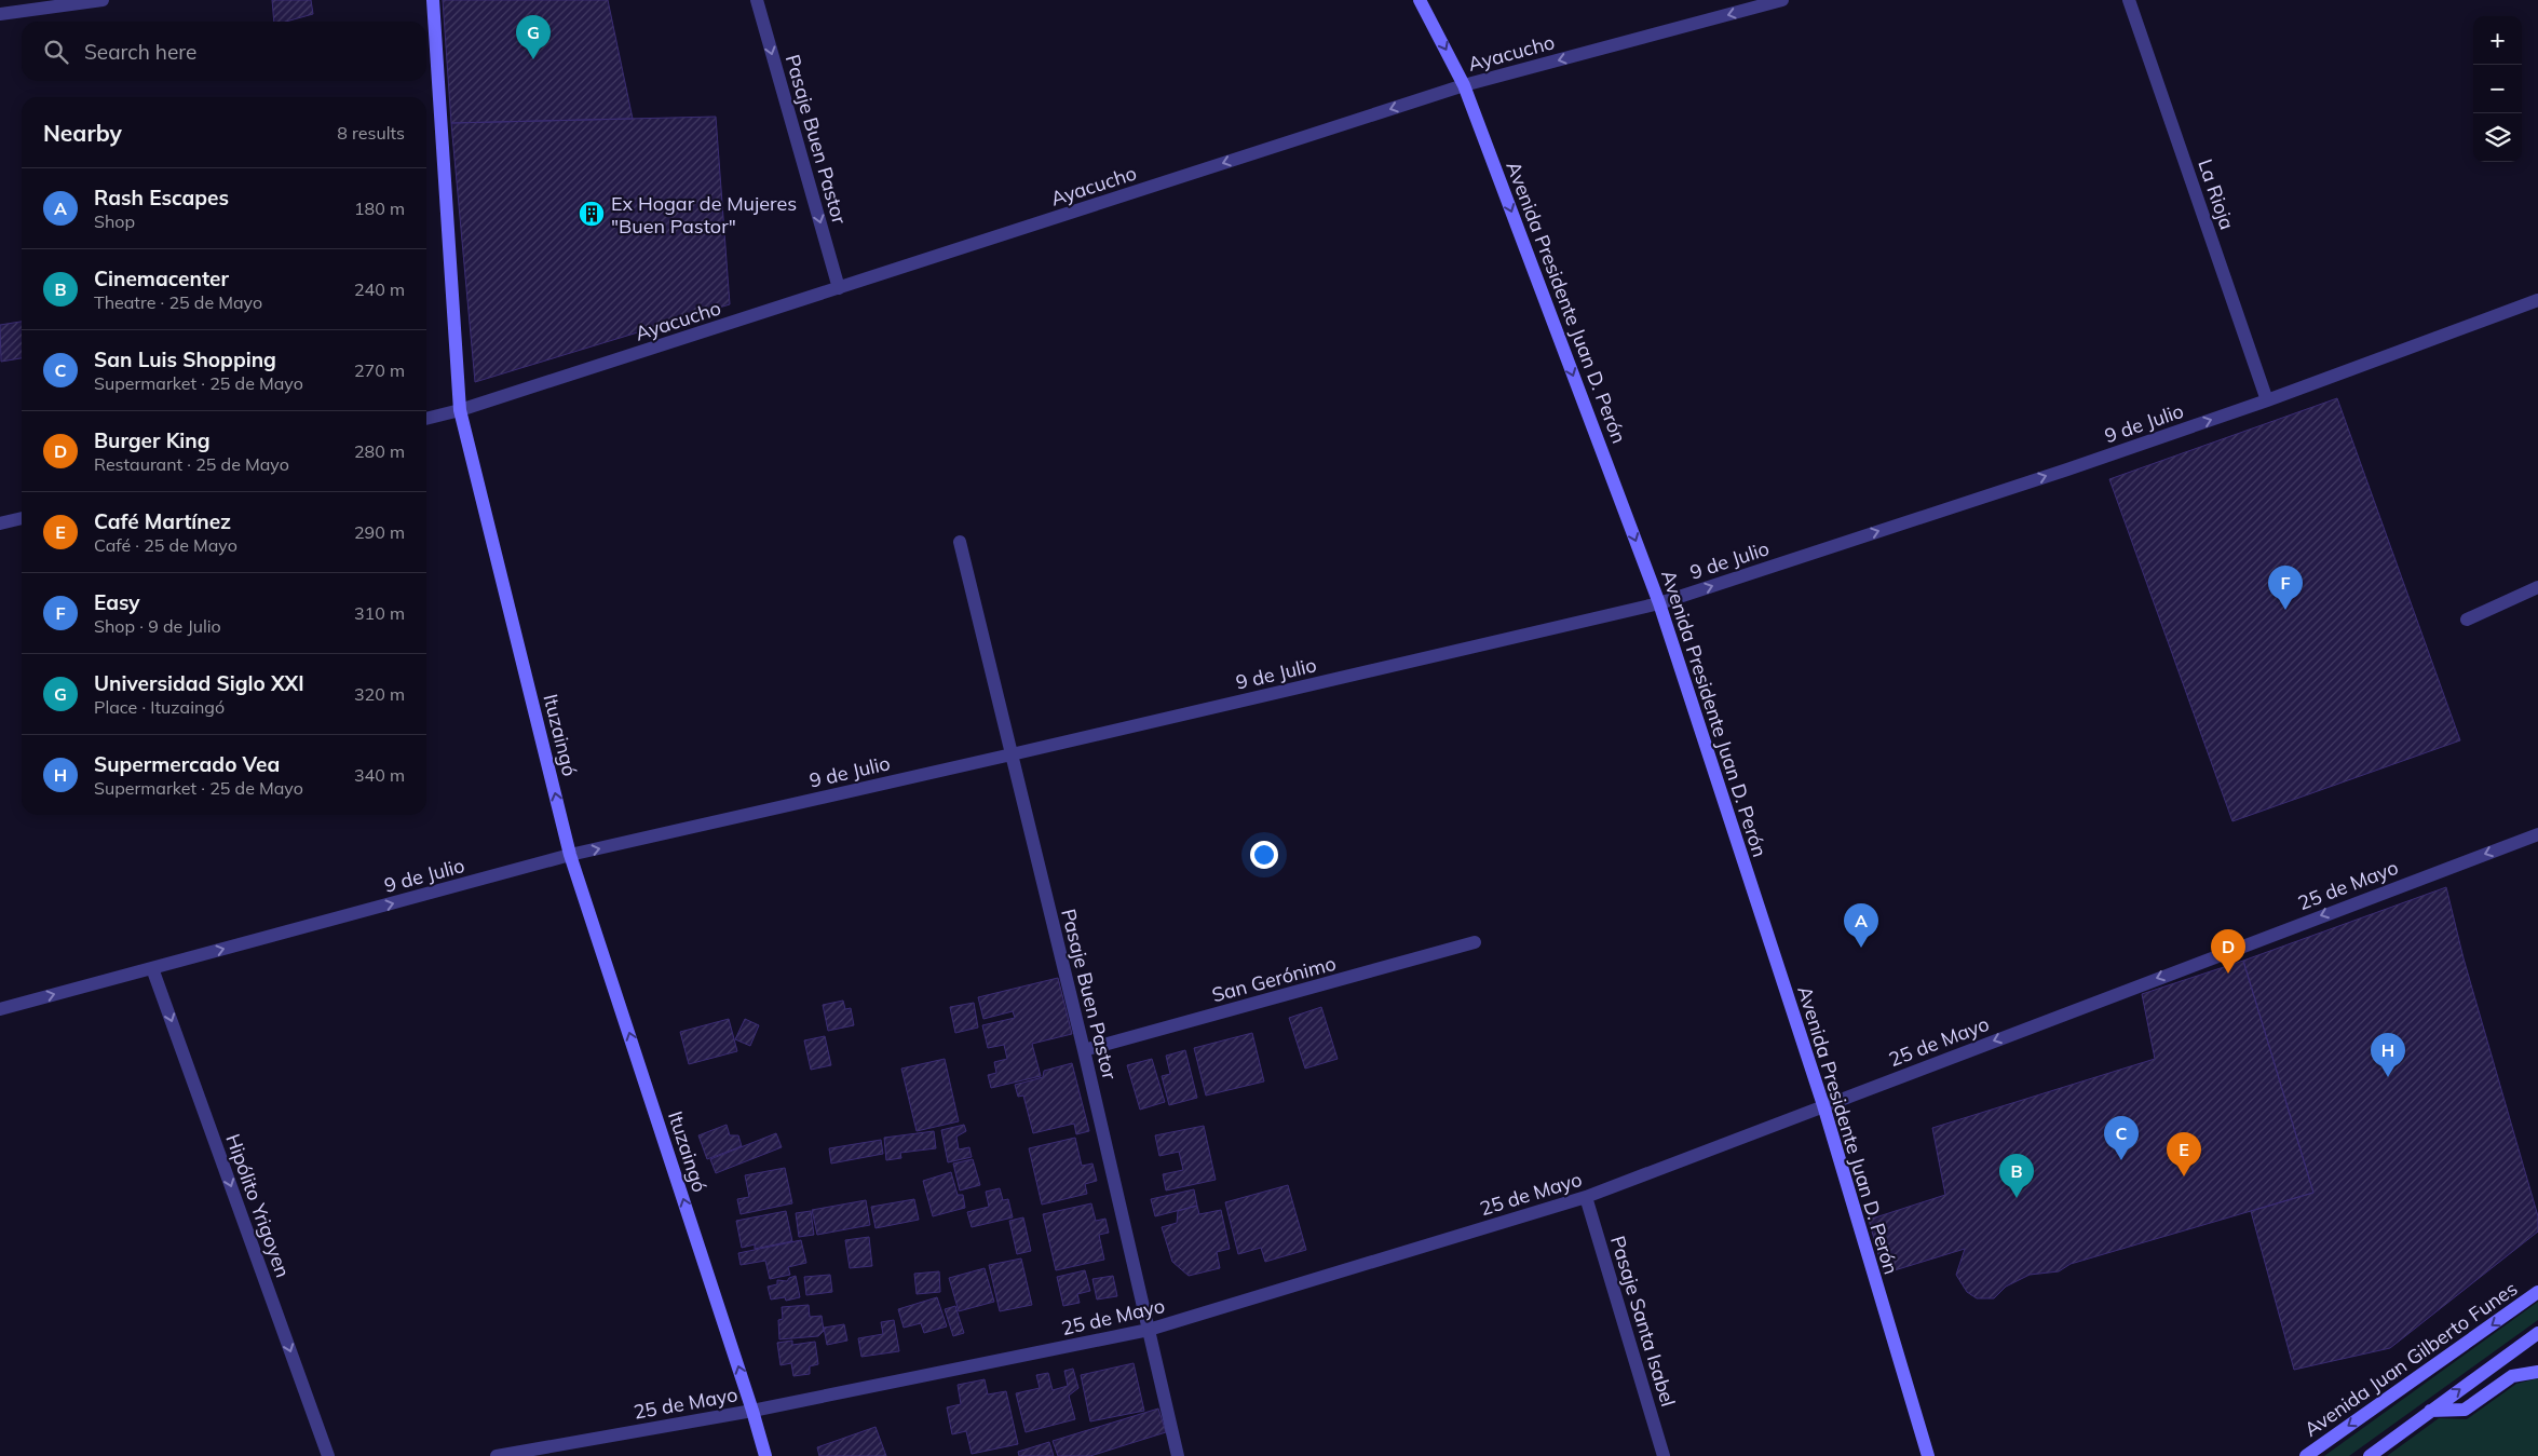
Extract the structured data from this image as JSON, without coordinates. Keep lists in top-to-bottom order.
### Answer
{
  "streets": {
    "street": [
      "Ayacucho",
      "Pasaje Buen Pastor",
      "La Rioja",
      "Avenida Presidente Juan D. Perón",
      "9 de Julio",
      "Ituzaingó",
      "25 de Mayo",
      "San Gerónimo",
      "Hipólito Yrigoyen",
      "Pasaje Santa Isabel",
      "Avenida Juan Gilberto Funes"
    ]
  },
  "crossings": [
    ["Ayacucho", "Pasaje Buen Pastor"],
    ["Ayacucho", "Avenida Presidente Juan D. Perón"],
    ["Ayacucho", "Ituzaingó"],
    ["Pasaje Buen Pastor", "9 de Julio"],
    ["Pasaje Buen Pastor", "25 de Mayo"],
    ["Pasaje Buen Pastor", "San Gerónimo"],
    ["La Rioja", "9 de Julio"],
    ["Avenida Presidente Juan D. Perón", "9 de Julio"],
    ["Avenida Presidente Juan D. Perón", "25 de Mayo"],
    ["9 de Julio", "Ituzaingó"],
    ["9 de Julio", "Hipólito Yrigoyen"],
    ["Ituzaingó", "25 de Mayo"],
    ["25 de Mayo", "Pasaje Santa Isabel"]
  ],
  "one_way": [
    "Ayacucho",
    "Avenida Presidente Juan D. Perón",
    "9 de Julio",
    "Ituzaingó",
    "25 de Mayo",
    "Hipólito Yrigoyen"
  ],
  "places": {
    "building": ["Ex Hogar de Mujeres \"Buen Pastor\""]
  },
  "page": {
    "pins": [
      "G",
      "F",
      "A",
      "D",
      "H",
      "C",
      "E",
      "B"
    ],
    "map_buttons": ["+", "−"],
    "search": "Search here",
    "heading": ["Nearby", "8 results"],
    "list": [
      {
        "mark": "A",
        "name": "Rash Escapes",
        "note": "Shop",
        "value": "180 m"
      },
      {
        "mark": "B",
        "name": "Cinemacenter",
        "note": "Theatre · 25 de Mayo",
        "value": "240 m"
      },
      {
        "mark": "C",
        "name": "San Luis Shopping",
        "note": "Supermarket · 25 de Mayo",
        "value": "270 m"
      },
      {
        "mark": "D",
        "name": "Burger King",
        "note": "Restaurant · 25 de Mayo",
        "value": "280 m"
      },
      {
        "mark": "E",
        "name": "Café Martínez",
        "note": "Café · 25 de Mayo",
        "value": "290 m"
      },
      {
        "mark": "F",
        "name": "Easy",
        "note": "Shop · 9 de Julio",
        "value": "310 m"
      },
      {
        "mark": "G",
        "name": "Universidad Siglo XXI",
        "note": "Place · Ituzaingó",
        "value": "320 m"
      },
      {
        "mark": "H",
        "name": "Supermercado Vea",
        "note": "Supermarket · 25 de Mayo",
        "value": "340 m"
      }
    ]
  }
}
